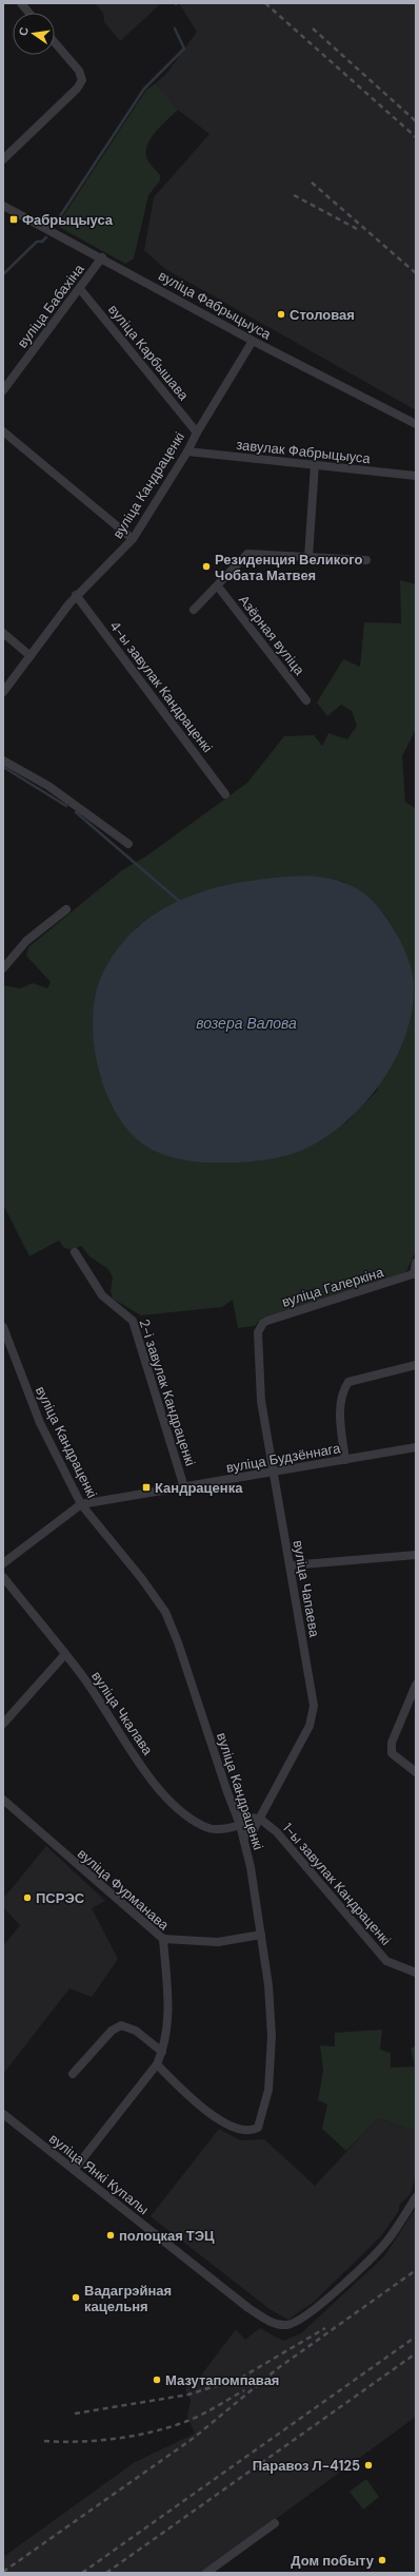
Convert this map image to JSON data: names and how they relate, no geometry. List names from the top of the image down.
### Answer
{
  "streets": {
    "street": [
      "вуліца Фабрыцыуса",
      "вуліца Бабахіна",
      "вуліца Карбышава",
      "завулак Фабрыцыуса",
      "вуліца Кандраценкі",
      "Азёрная вуліца",
      "4-ы завулак Кандраценкі",
      "вуліца Галеркіна",
      "2-і завулак Кандраценкі",
      "вуліца Будзённага",
      "вуліца Чапаева",
      "вуліца Чкалава",
      "1-ы завулак Кандраценкі",
      "вуліца Фурманава",
      "вуліца Янкі Купалы"
    ]
  },
  "crossings": [
    ["вуліца Фабрыцыуса", "вуліца Бабахіна"],
    ["вуліца Фабрыцыуса", "вуліца Кандраценкі"],
    ["вуліца Бабахіна", "вуліца Карбышава"],
    ["вуліца Карбышава", "вуліца Кандраценкі"],
    ["завулак Фабрыцыуса", "вуліца Кандраценкі"],
    ["вуліца Кандраценкі", "4-ы завулак Кандраценкі"],
    ["вуліца Кандраценкі", "вуліца Будзённага"],
    ["вуліца Кандраценкі", "вуліца Чапаева"],
    ["вуліца Кандраценкі", "вуліца Чкалава"],
    ["вуліца Кандраценкі", "вуліца Фурманава"],
    ["вуліца Галеркіна", "вуліца Чапаева"],
    ["2-і завулак Кандраценкі", "вуліца Будзённага"],
    ["вуліца Будзённага", "вуліца Чапаева"],
    ["вуліца Чапаева", "1-ы завулак Кандраценкі"]
  ],
  "water": ["возера Валова"],
  "places": {
    "transit": ["Фабрыцыуса", "Кандраценка"],
    "other": [
      "Столовая",
      "Резиденция Великого Чобата Матвея",
      "ПСРЭС",
      "полоцкая ТЭЦ",
      "Вадагрэйная кацельня",
      "Мазутапомпавая",
      "Паравоз Л-4125",
      "Дом побыту"
    ]
  },
  "north": "left"
}
